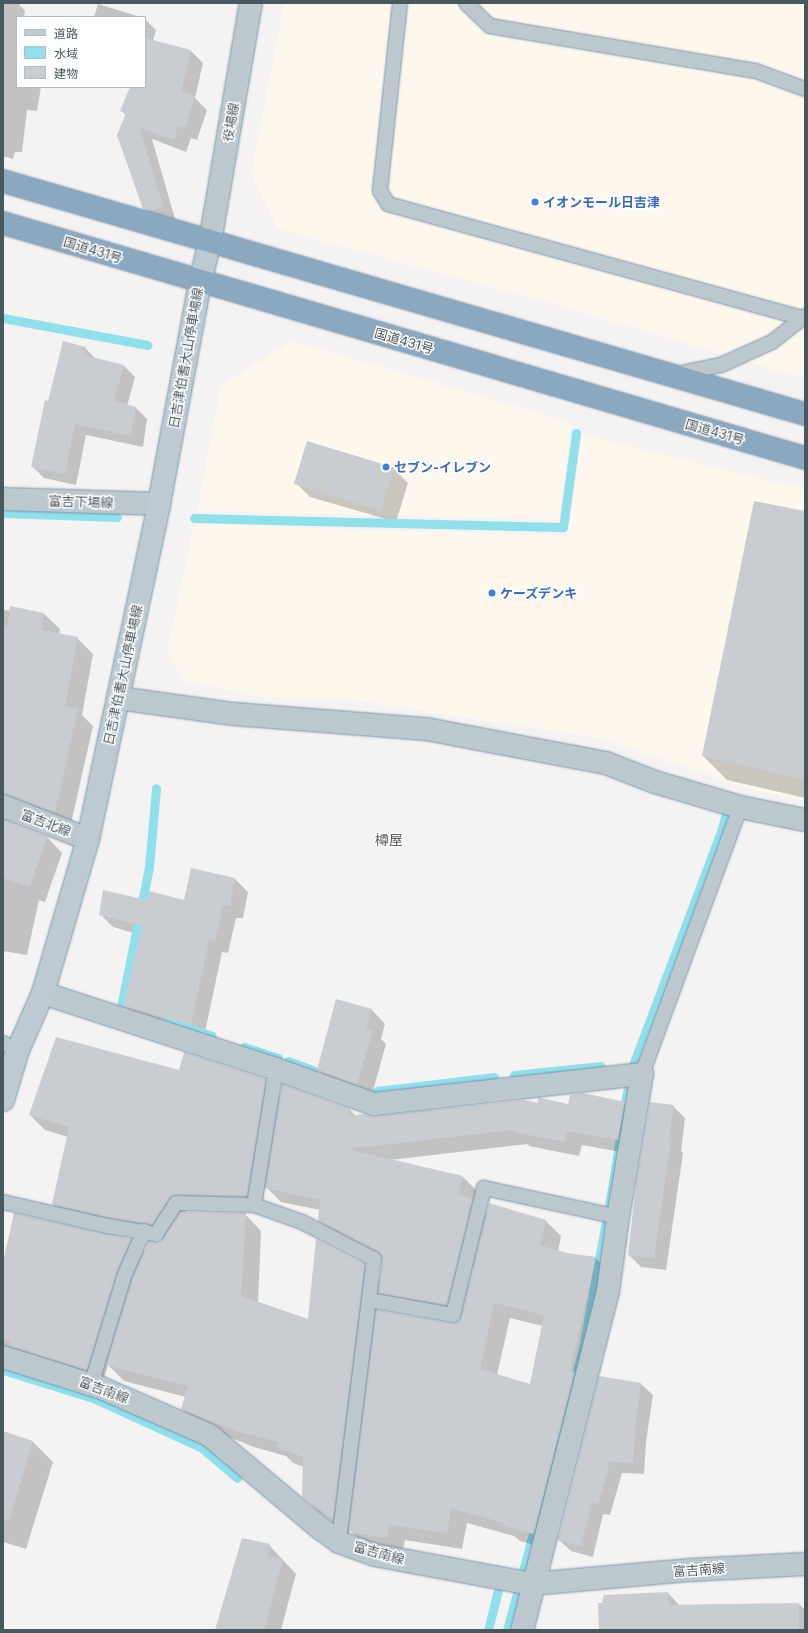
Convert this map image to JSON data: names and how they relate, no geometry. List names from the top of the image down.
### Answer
{
  "streets": {
    "highway": ["国道431号"],
    "main road": ["日吉津伯耆大山停車場線"],
    "street": [
      "役場線",
      "富吉下場線",
      "富吉北線",
      "富吉南線"
    ]
  },
  "crossings": [
    ["役場線", "日吉津伯耆大山停車場線"],
    ["国道431号", "日吉津伯耆大山停車場線"],
    ["日吉津伯耆大山停車場線", "富吉下場線"],
    ["日吉津伯耆大山停車場線", "富吉北線"]
  ],
  "districts": ["樽屋"],
  "places": ["イオンモール日吉津", "セブン-イレブン", "ケーズデンキ"],
  "legend": ["道路", "水域", "建物"]
}
